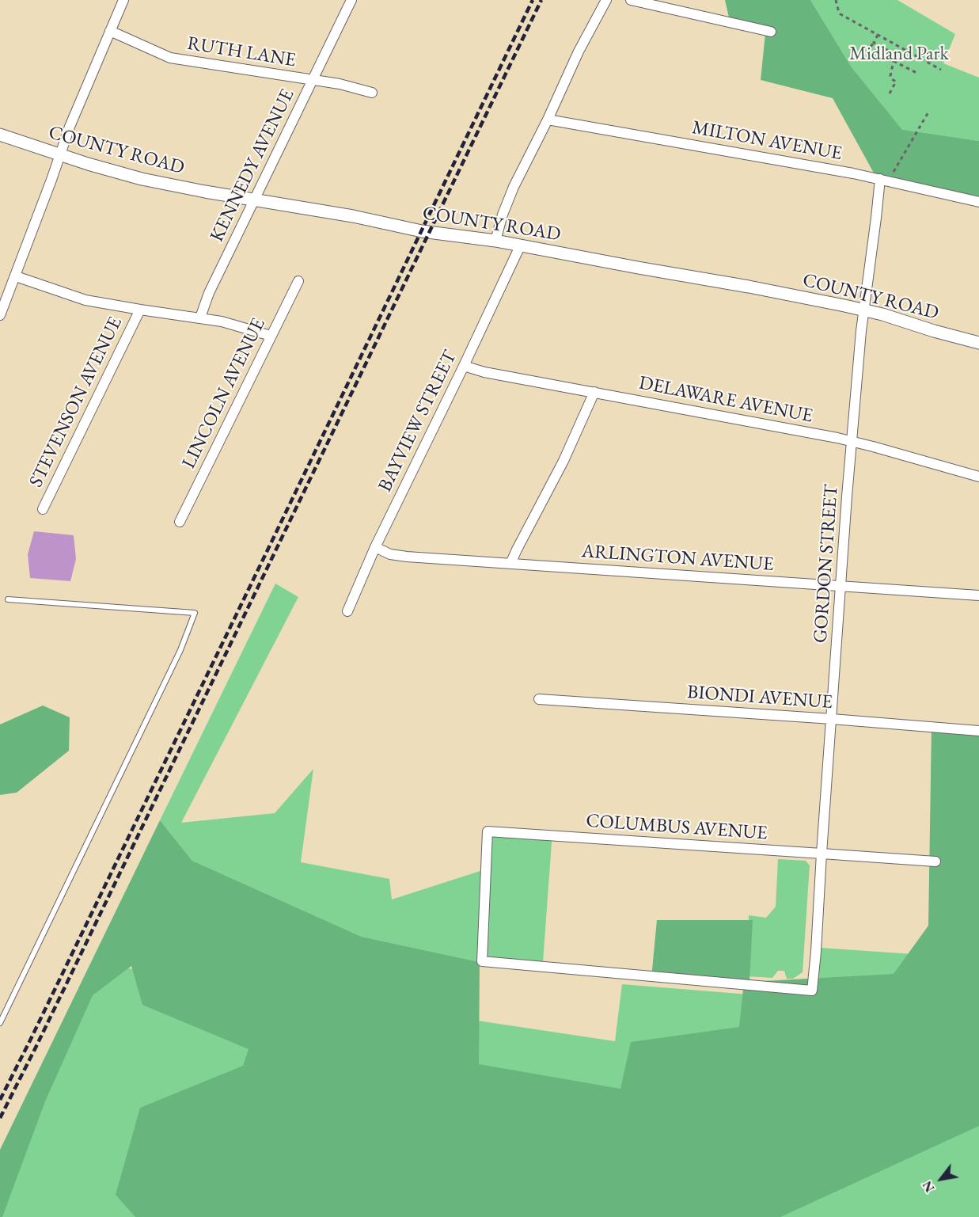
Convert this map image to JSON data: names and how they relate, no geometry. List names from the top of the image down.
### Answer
{
  "streets": {
    "street": [
      "RUTH LANE",
      "MILTON AVENUE",
      "COUNTY ROAD",
      "KENNEDY AVENUE",
      "LINCOLN AVENUE",
      "DELAWARE AVENUE",
      "STEVENSON AVENUE",
      "BAYVIEW STREET",
      "ARLINGTON AVENUE",
      "GORDON STREET",
      "BIONDI AVENUE",
      "COLUMBUS AVENUE"
    ]
  },
  "crossings": [
    ["RUTH LANE", "KENNEDY AVENUE"],
    ["MILTON AVENUE", "GORDON STREET"],
    ["COUNTY ROAD", "KENNEDY AVENUE"],
    ["COUNTY ROAD", "BAYVIEW STREET"],
    ["COUNTY ROAD", "GORDON STREET"],
    ["DELAWARE AVENUE", "BAYVIEW STREET"],
    ["DELAWARE AVENUE", "GORDON STREET"],
    ["BAYVIEW STREET", "ARLINGTON AVENUE"],
    ["ARLINGTON AVENUE", "GORDON STREET"],
    ["GORDON STREET", "BIONDI AVENUE"],
    ["GORDON STREET", "COLUMBUS AVENUE"]
  ],
  "parks": ["Midland Park"],
  "north": "bottom left"
}
